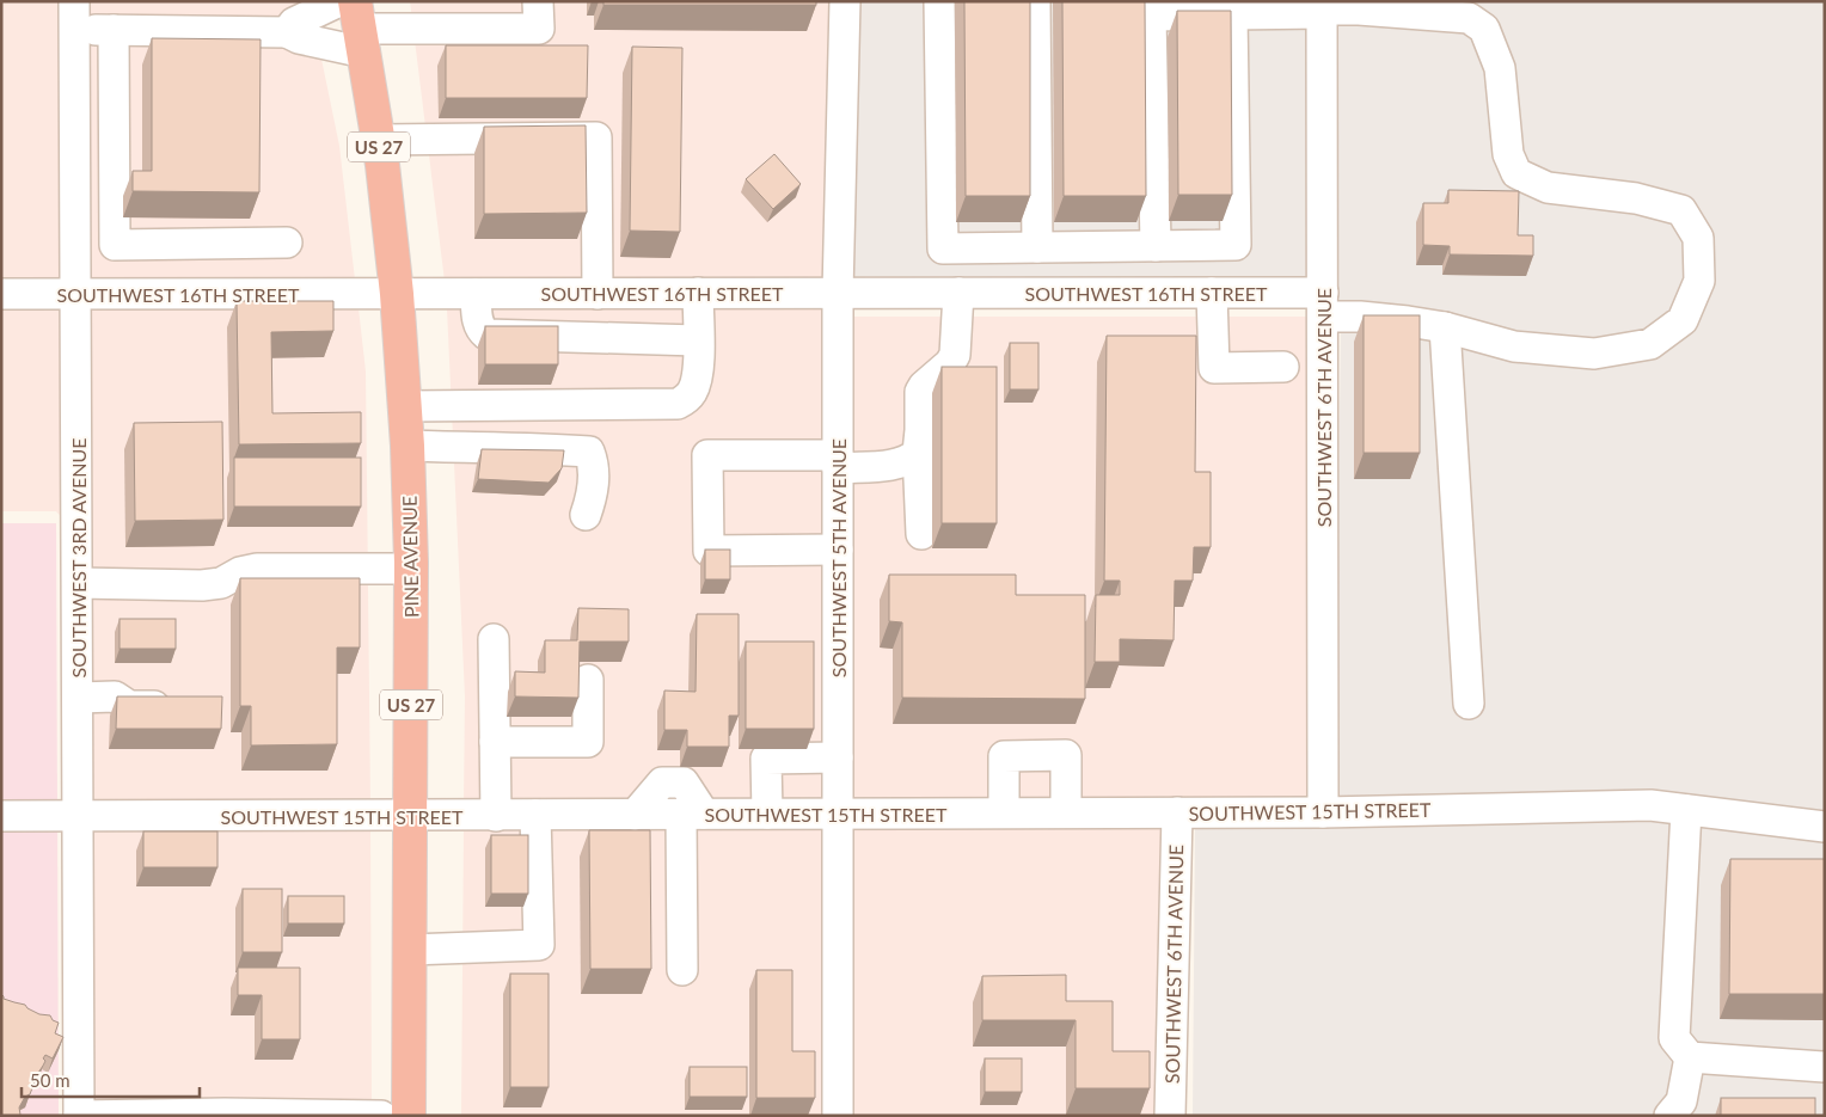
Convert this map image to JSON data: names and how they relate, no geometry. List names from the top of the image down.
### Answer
{
  "streets": {
    "highway": ["US 27", "PINE AVENUE"],
    "street": [
      "SOUTHWEST 16TH STREET",
      "SOUTHWEST 6TH AVENUE",
      "SOUTHWEST 3RD AVENUE",
      "SOUTHWEST 5TH AVENUE",
      "SOUTHWEST 15TH STREET"
    ]
  },
  "crossings": [
    ["SOUTHWEST 16TH STREET", "SOUTHWEST 6TH AVENUE"],
    ["SOUTHWEST 16TH STREET", "PINE AVENUE"],
    ["SOUTHWEST 16TH STREET", "SOUTHWEST 3RD AVENUE"],
    ["SOUTHWEST 16TH STREET", "SOUTHWEST 5TH AVENUE"],
    ["SOUTHWEST 6TH AVENUE", "SOUTHWEST 15TH STREET"],
    ["PINE AVENUE", "SOUTHWEST 15TH STREET"],
    ["SOUTHWEST 3RD AVENUE", "SOUTHWEST 15TH STREET"],
    ["SOUTHWEST 5TH AVENUE", "SOUTHWEST 15TH STREET"]
  ],
  "scale_bar": "50 m"
}
